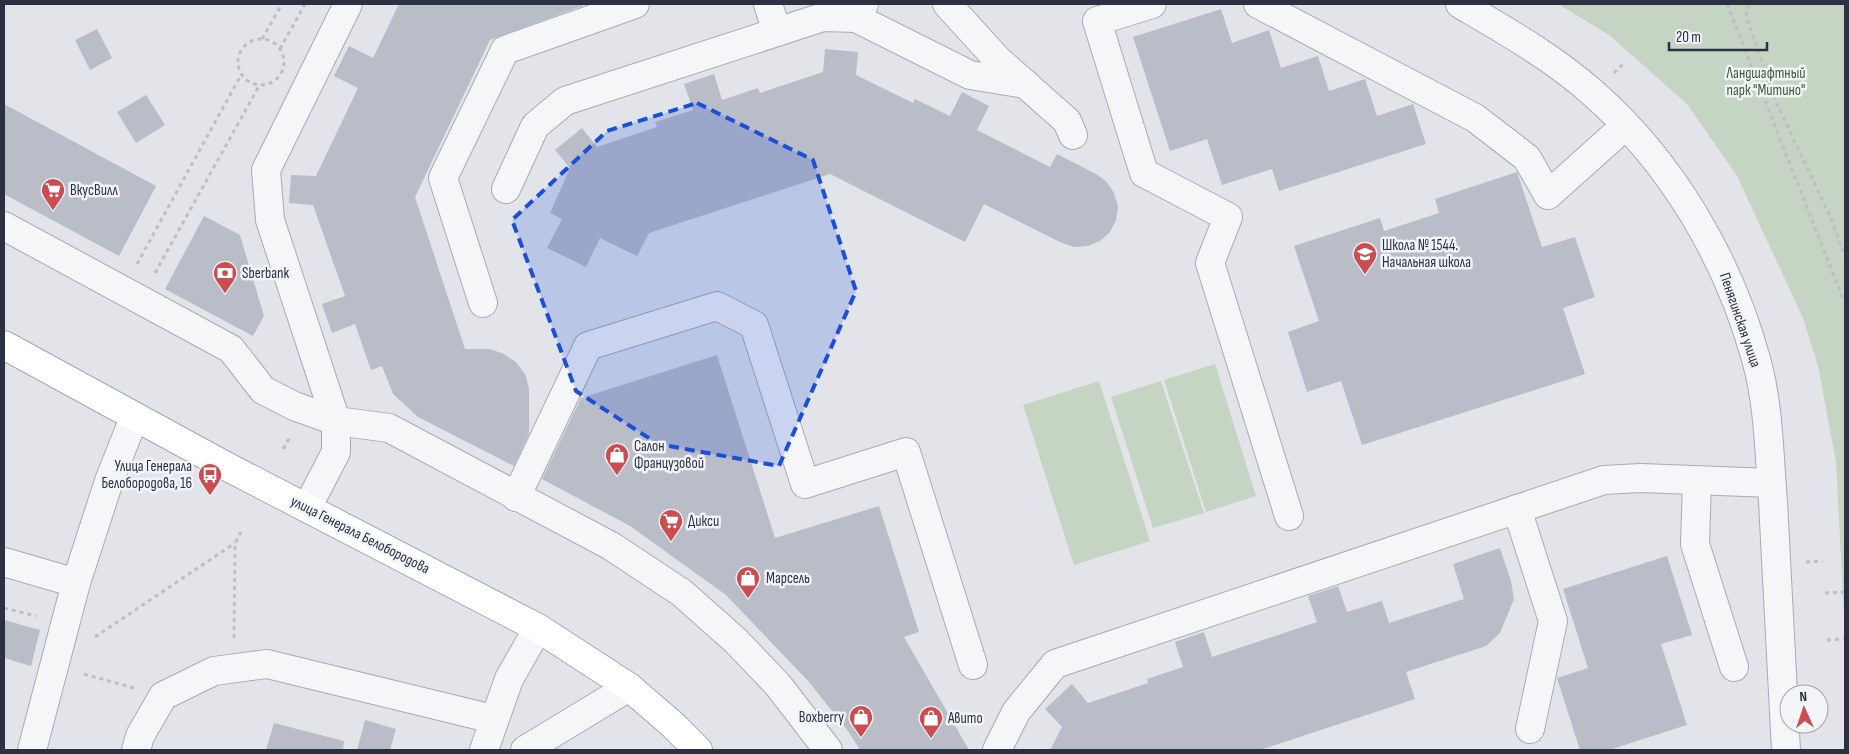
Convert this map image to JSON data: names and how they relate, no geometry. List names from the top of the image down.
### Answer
{
  "streets": {
    "main road": ["улица Генерала Белобородова"],
    "street": ["Пенягинская улица"]
  },
  "parks": ["Ландшафтный парк \"Митино\""],
  "places": {
    "supermarket": ["ВкусВилл", "Дикси"],
    "school or university": ["Школа № 1544. Начальная школа"],
    "bank": ["Sberbank"],
    "shop": [
      "Салон Французовой",
      "Марсель",
      "Boxberry",
      "Авито"
    ],
    "bus stop": ["Улица Генерала Белобородова, 16"]
  },
  "scale_bar": "20 m",
  "north": "top"
}
